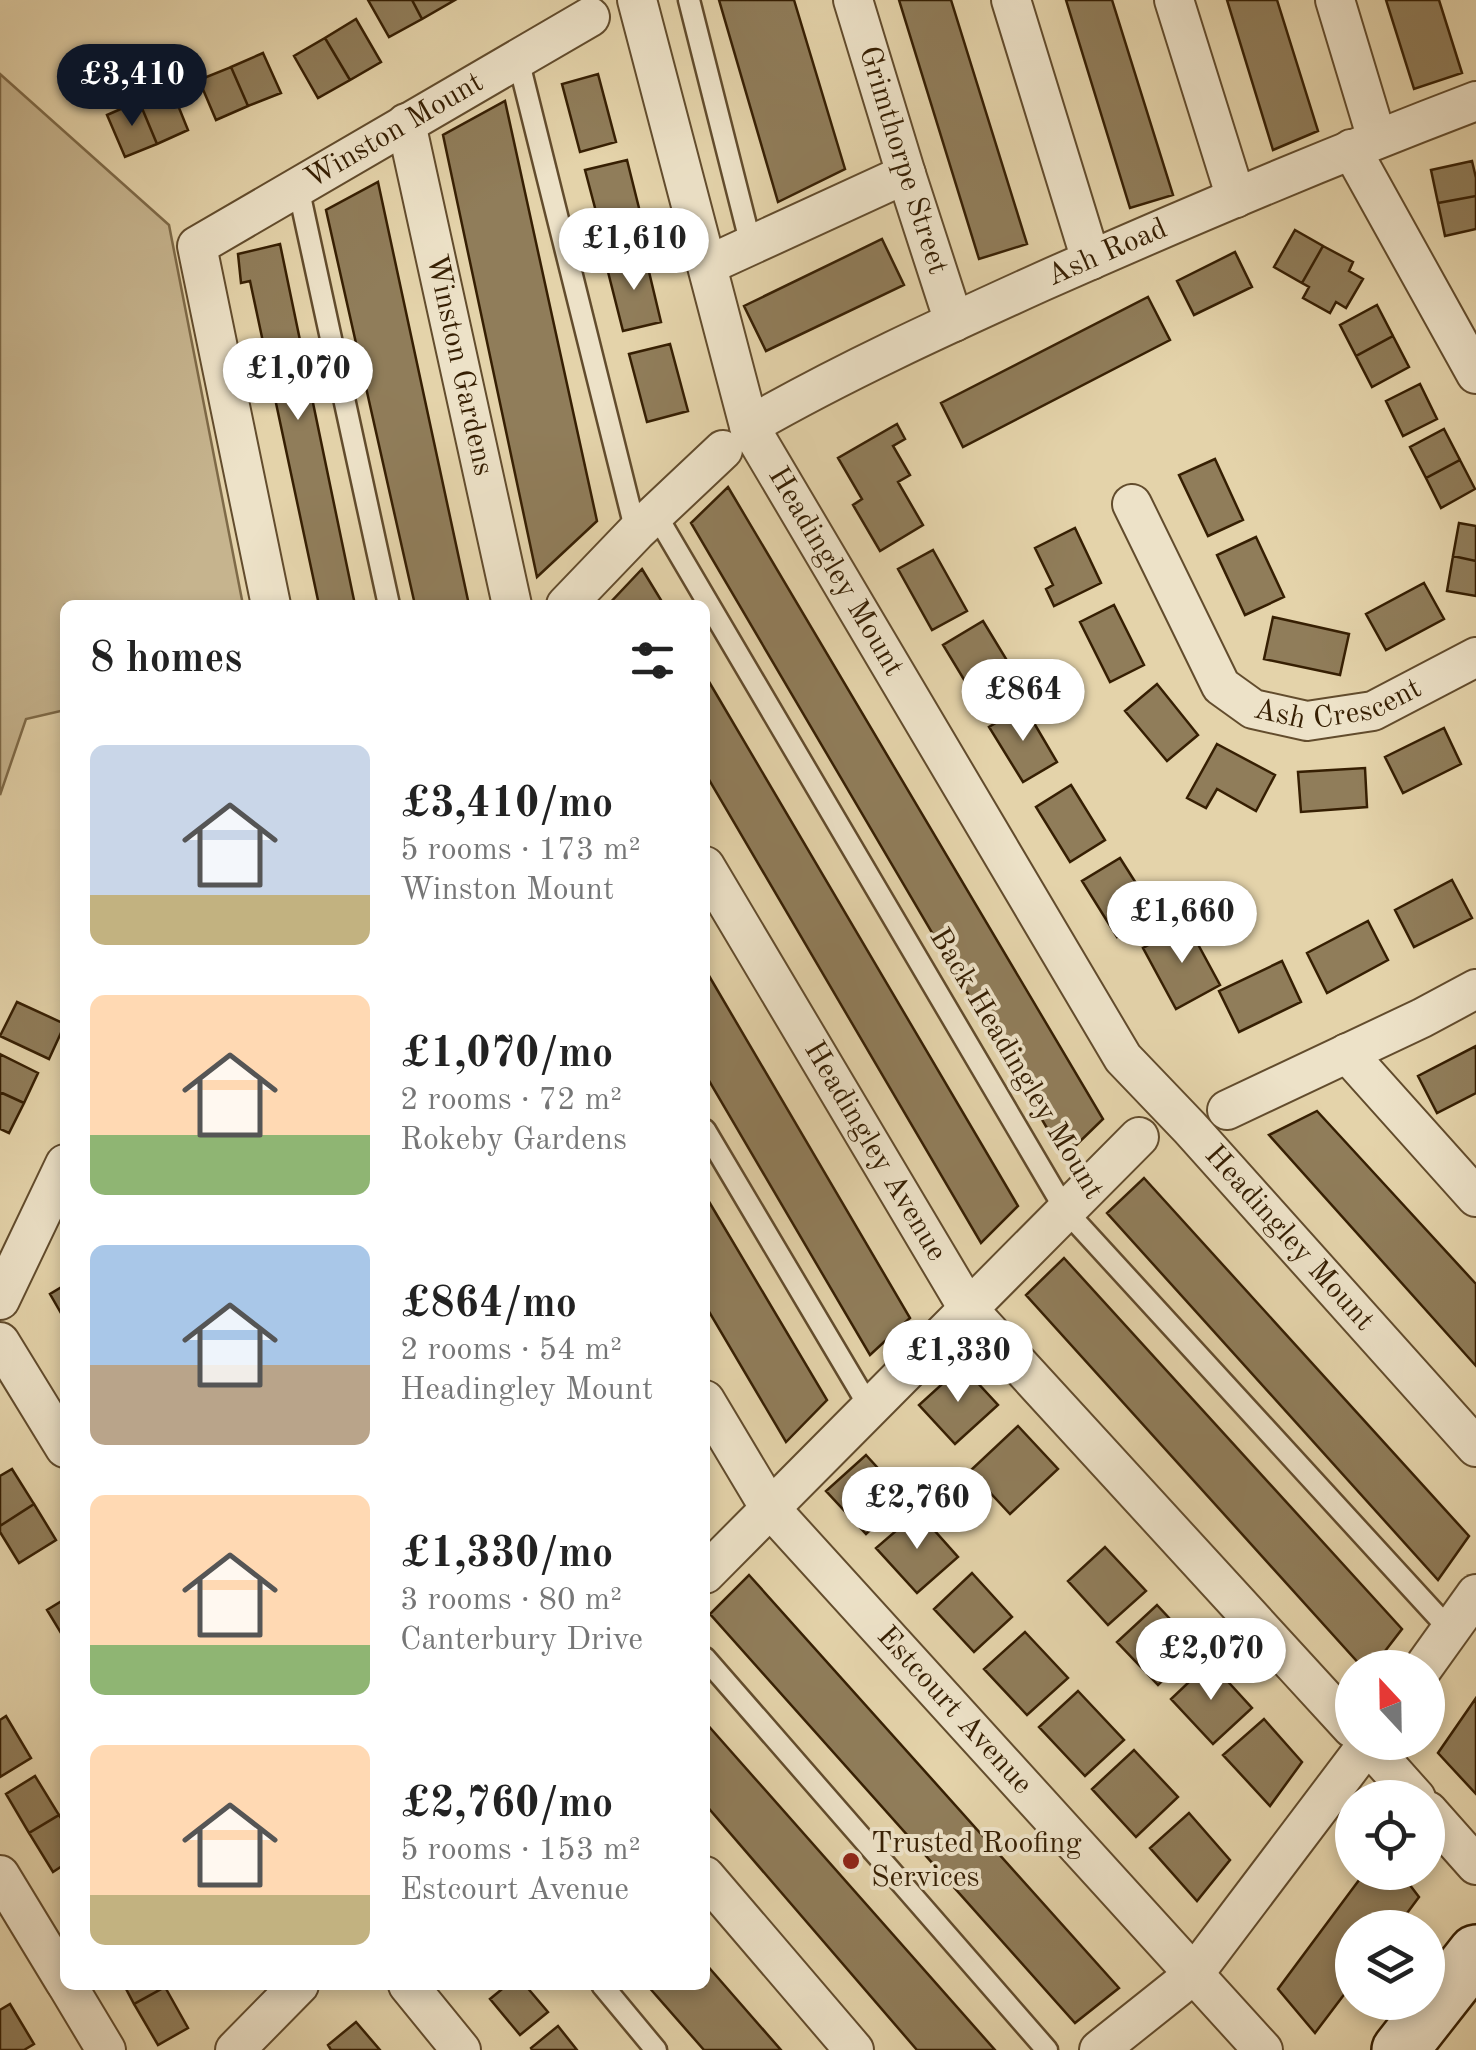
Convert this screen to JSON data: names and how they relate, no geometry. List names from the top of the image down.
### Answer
{
  "streets": {
    "street": [
      "Winston Mount",
      "Grimthorpe Street",
      "Ash Road",
      "Winston Gardens",
      "Headingley Mount",
      "Ash Crescent",
      "Headingley Avenue",
      "Estcourt Avenue"
    ],
    "lane": ["Back Headingley Mount"]
  },
  "crossings": [
    ["Winston Mount", "Winston Gardens"],
    ["Winston Mount", "Back Headingley Mount"],
    ["Grimthorpe Street", "Ash Road"],
    ["Ash Road", "Headingley Mount"],
    ["Ash Road", "Back Headingley Mount"]
  ],
  "places": ["Trusted Roofing Services"],
  "north": "top",
  "page": {
    "price": [
      "£3,410",
      "£1,610",
      "£1,070",
      "£864",
      "£1,660",
      "£1,330",
      "£2,760",
      "£2,070"
    ],
    "heading": "8 homes",
    "list": [
      {
        "name": "£3,410/mo",
        "note": "5 rooms · 173 m² · Winston Mount"
      },
      {
        "name": "£1,070/mo",
        "note": "2 rooms · 72 m² · Rokeby Gardens"
      },
      {
        "name": "£864/mo",
        "note": "2 rooms · 54 m² · Headingley Mount"
      },
      {
        "name": "£1,330/mo",
        "note": "3 rooms · 80 m² · Canterbury Drive"
      },
      {
        "name": "£2,760/mo",
        "note": "5 rooms · 153 m² · Estcourt Avenue"
      }
    ]
  }
}
